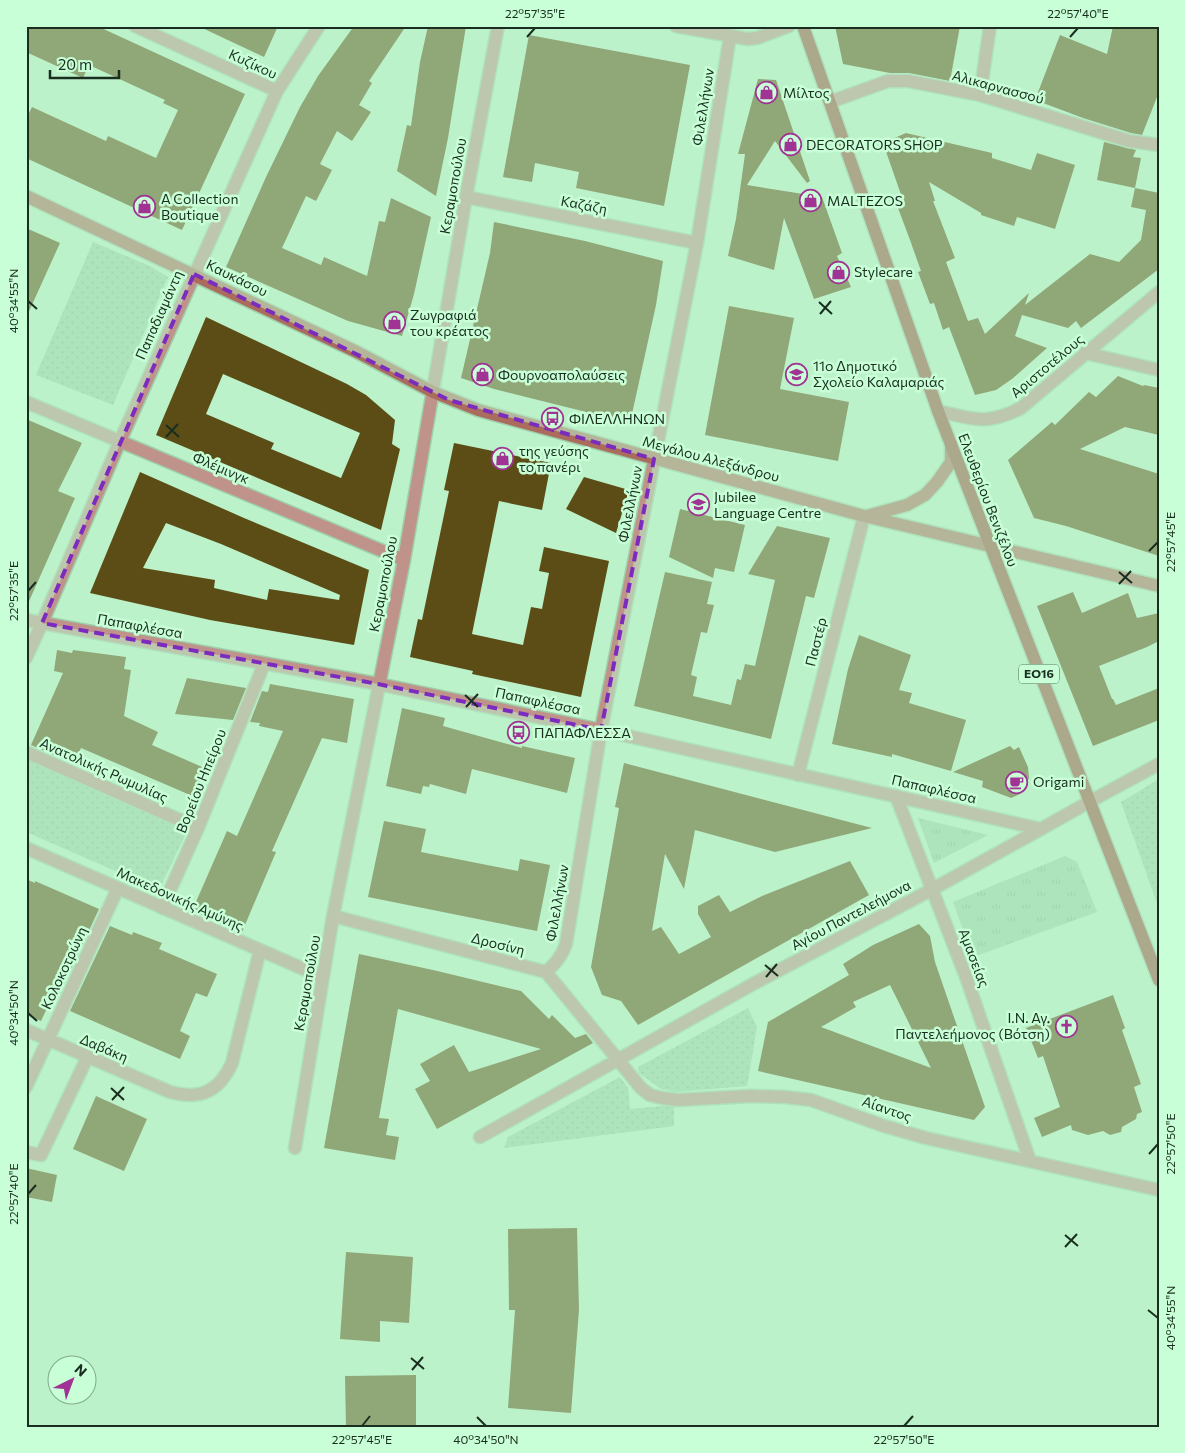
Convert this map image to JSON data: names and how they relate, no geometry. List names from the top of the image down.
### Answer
{
  "streets": {
    "main road": [
      "Καυκάσου",
      "Μεγάλου Αλεξάνδρου",
      "Ελευθερίου Βενιζέλου",
      "ΕΟ16"
    ],
    "street": [
      "Κυζίκου",
      "Αλικαρνασσού",
      "Φιλελλήνων",
      "Κεραμοπούλου",
      "Καζάζη",
      "Παπαδιαμάντη",
      "Αριστοτέλους",
      "Φλέμινγκ",
      "Παπαφλέσσα",
      "Παστέρ",
      "Ανατολικής Ρωμυλίας",
      "Βορείου Ηπείρου",
      "Μακεδονικής Αμύνης",
      "Αγίου Παντελεήμονα",
      "Δροσίνη",
      "Αμασείας",
      "Κολοκοτρώνη",
      "Δαβάκη",
      "Αίαντος"
    ]
  },
  "crossings": [
    ["Κυζίκου", "Παπαδιαμάντη"],
    ["Αλικαρνασσού", "Ελευθερίου Βενιζέλου"],
    ["Φιλελλήνων", "Καζάζη"],
    ["Φιλελλήνων", "Μεγάλου Αλεξάνδρου"],
    ["Φιλελλήνων", "Παπαφλέσσα"],
    ["Φιλελλήνων", "Δροσίνη"],
    ["Κεραμοπούλου", "Καζάζη"],
    ["Κεραμοπούλου", "Καυκάσου"],
    ["Κεραμοπούλου", "Μεγάλου Αλεξάνδρου"],
    ["Κεραμοπούλου", "Φλέμινγκ"],
    ["Κεραμοπούλου", "Παπαφλέσσα"],
    ["Κεραμοπούλου", "Μακεδονικής Αμύνης"],
    ["Κεραμοπούλου", "Δροσίνη"],
    ["Καυκάσου", "Παπαδιαμάντη"],
    ["Καυκάσου", "Μεγάλου Αλεξάνδρου"],
    ["Παπαδιαμάντη", "Φλέμινγκ"],
    ["Παπαδιαμάντη", "Παπαφλέσσα"],
    ["Αριστοτέλους", "Ελευθερίου Βενιζέλου"],
    ["Μεγάλου Αλεξάνδρου", "Ελευθερίου Βενιζέλου"],
    ["Μεγάλου Αλεξάνδρου", "Παστέρ"],
    ["Ελευθερίου Βενιζέλου", "Αγίου Παντελεήμονα"],
    ["Παπαφλέσσα", "Παστέρ"],
    ["Παπαφλέσσα", "Βορείου Ηπείρου"],
    ["Παπαφλέσσα", "Αγίου Παντελεήμονα"],
    ["Παπαφλέσσα", "Αμασείας"],
    ["Ανατολικής Ρωμυλίας", "Βορείου Ηπείρου"],
    ["Βορείου Ηπείρου", "Μακεδονικής Αμύνης"],
    ["Μακεδονικής Αμύνης", "Κολοκοτρώνη"],
    ["Μακεδονικής Αμύνης", "Δαβάκη"],
    ["Αγίου Παντελεήμονα", "Αμασείας"],
    ["Αγίου Παντελεήμονα", "Αίαντος"],
    ["Αμασείας", "Αίαντος"],
    ["Κολοκοτρώνη", "Δαβάκη"]
  ],
  "places": {
    "shop": [
      "Μίλτος",
      "DECORATORS SHOP",
      "MALTEZOS",
      "A Collection Boutique",
      "Stylecare",
      "Ζωγραφιά του κρέατος",
      "Φουρνοαπολαύσεις",
      "της γεύσης το πανέρι"
    ],
    "school or university": ["11ο Δημοτικό Σχολείο Καλαμαριάς", "Jubilee Language Centre"],
    "bus stop": ["ΦΙΛΕΛΛΗΝΩΝ", "ΠΑΠΑΦΛΕΣΣΑ"],
    "cafe": ["Origami"],
    "church": ["Ι.Ν. Αγ. Παντελεήμονος (Βότση)"]
  },
  "scale_bar": "20 m",
  "north": "top right",
  "coordinates": [
    "22°57'35\"E",
    "22°57'40\"E",
    "40°34'55\"N",
    "22°57'45\"E",
    "40°34'50\"N",
    "22°57'50\"E"
  ]
}
